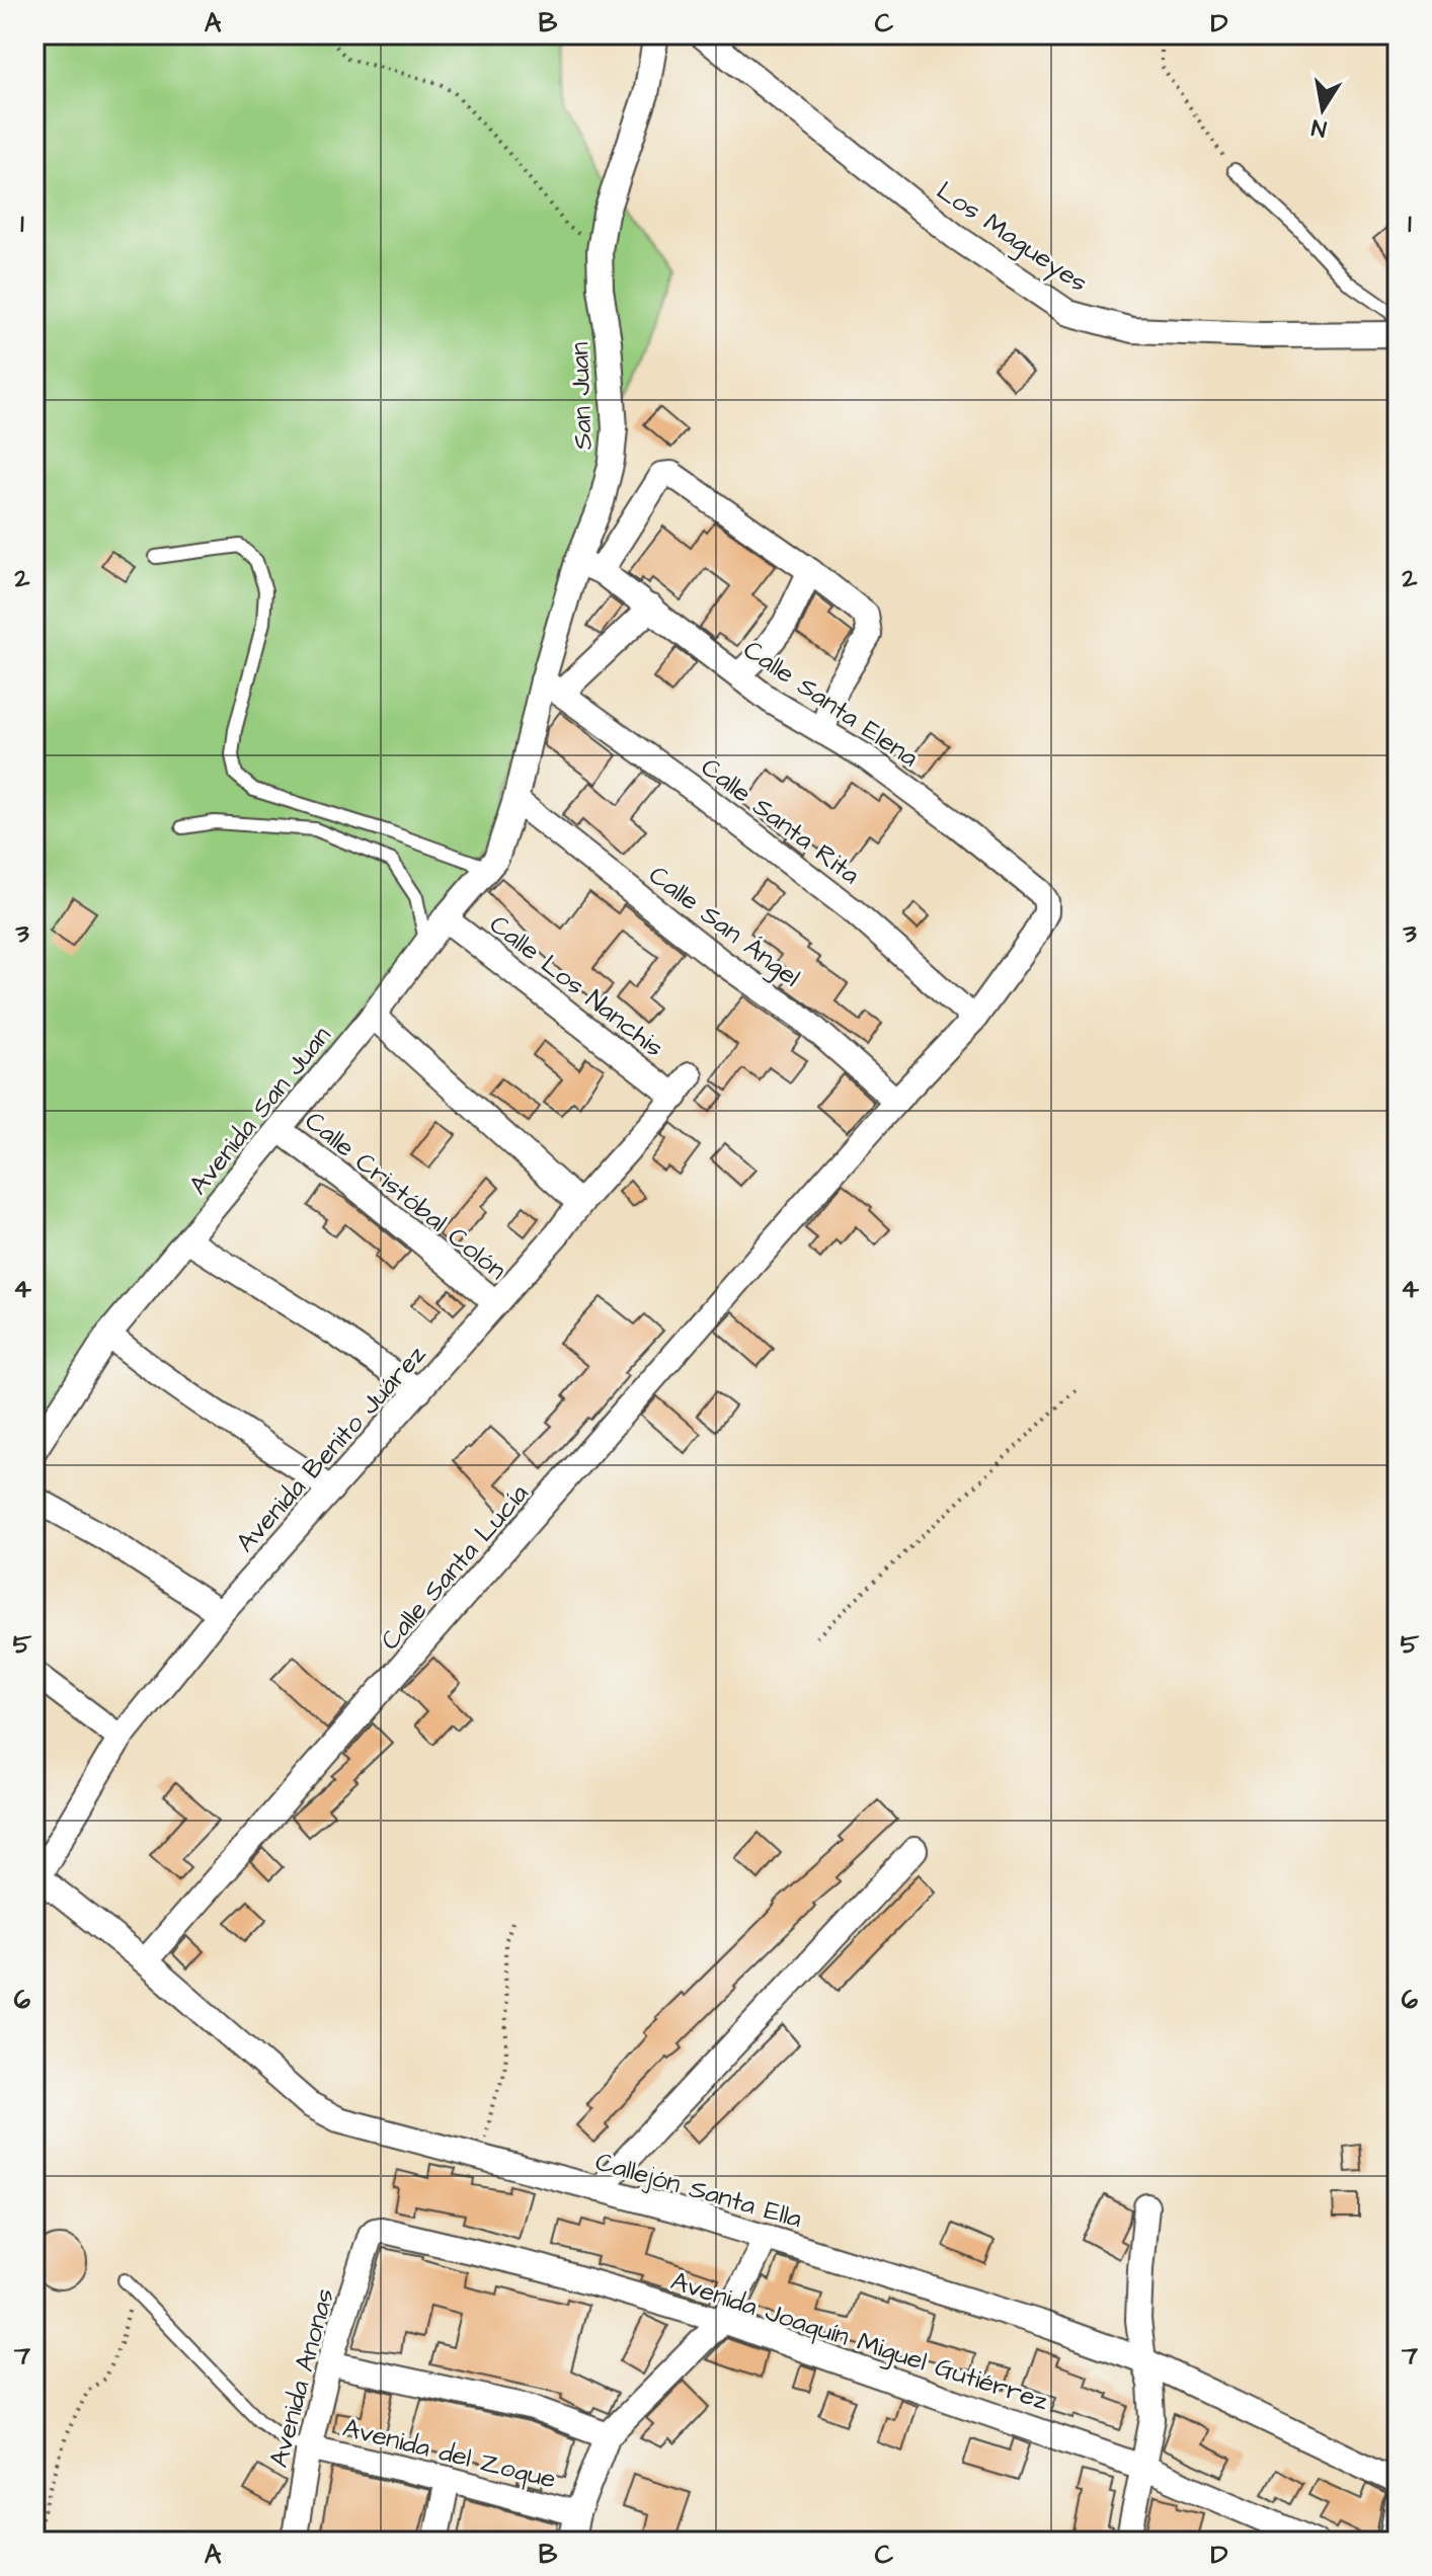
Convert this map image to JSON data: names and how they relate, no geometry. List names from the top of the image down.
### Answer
{
  "streets": {
    "street": [
      "Los Magueyes",
      "San Juan",
      "Calle Santa Elena",
      "Calle Santa Rita",
      "Calle San Ángel",
      "Calle Los Nanchis",
      "Avenida San Juan",
      "Calle Cristóbal Colón",
      "Avenida Benito Juárez",
      "Calle Santa Lucía",
      "Callejón Santa Ella",
      "Avenida Joaquín Miguel Gutiérrez",
      "Avenida Anonas",
      "Avenida del Zoque"
    ]
  },
  "crossings": [
    ["San Juan", "Calle Santa Elena"],
    ["San Juan", "Calle Santa Rita"],
    ["San Juan", "Calle San Ángel"],
    ["San Juan", "Avenida San Juan"],
    ["Calle Santa Elena", "Calle Santa Lucía"],
    ["Calle Santa Rita", "Calle Santa Lucía"],
    ["Calle San Ángel", "Avenida San Juan"],
    ["Calle San Ángel", "Calle Santa Lucía"],
    ["Calle Los Nanchis", "Avenida San Juan"],
    ["Calle Los Nanchis", "Avenida Benito Juárez"],
    ["Avenida San Juan", "Calle Cristóbal Colón"],
    ["Calle Cristóbal Colón", "Avenida Benito Juárez"],
    ["Avenida Benito Juárez", "Callejón Santa Ella"],
    ["Calle Santa Lucía", "Callejón Santa Ella"],
    ["Avenida Joaquín Miguel Gutiérrez", "Avenida Anonas"],
    ["Avenida Anonas", "Avenida del Zoque"]
  ],
  "north": "bottom",
  "grid": {
    "columns": [
      "A",
      "B",
      "C",
      "D"
    ],
    "rows": [
      "1",
      "2",
      "3",
      "4",
      "5",
      "6",
      "7"
    ]
  }
}
